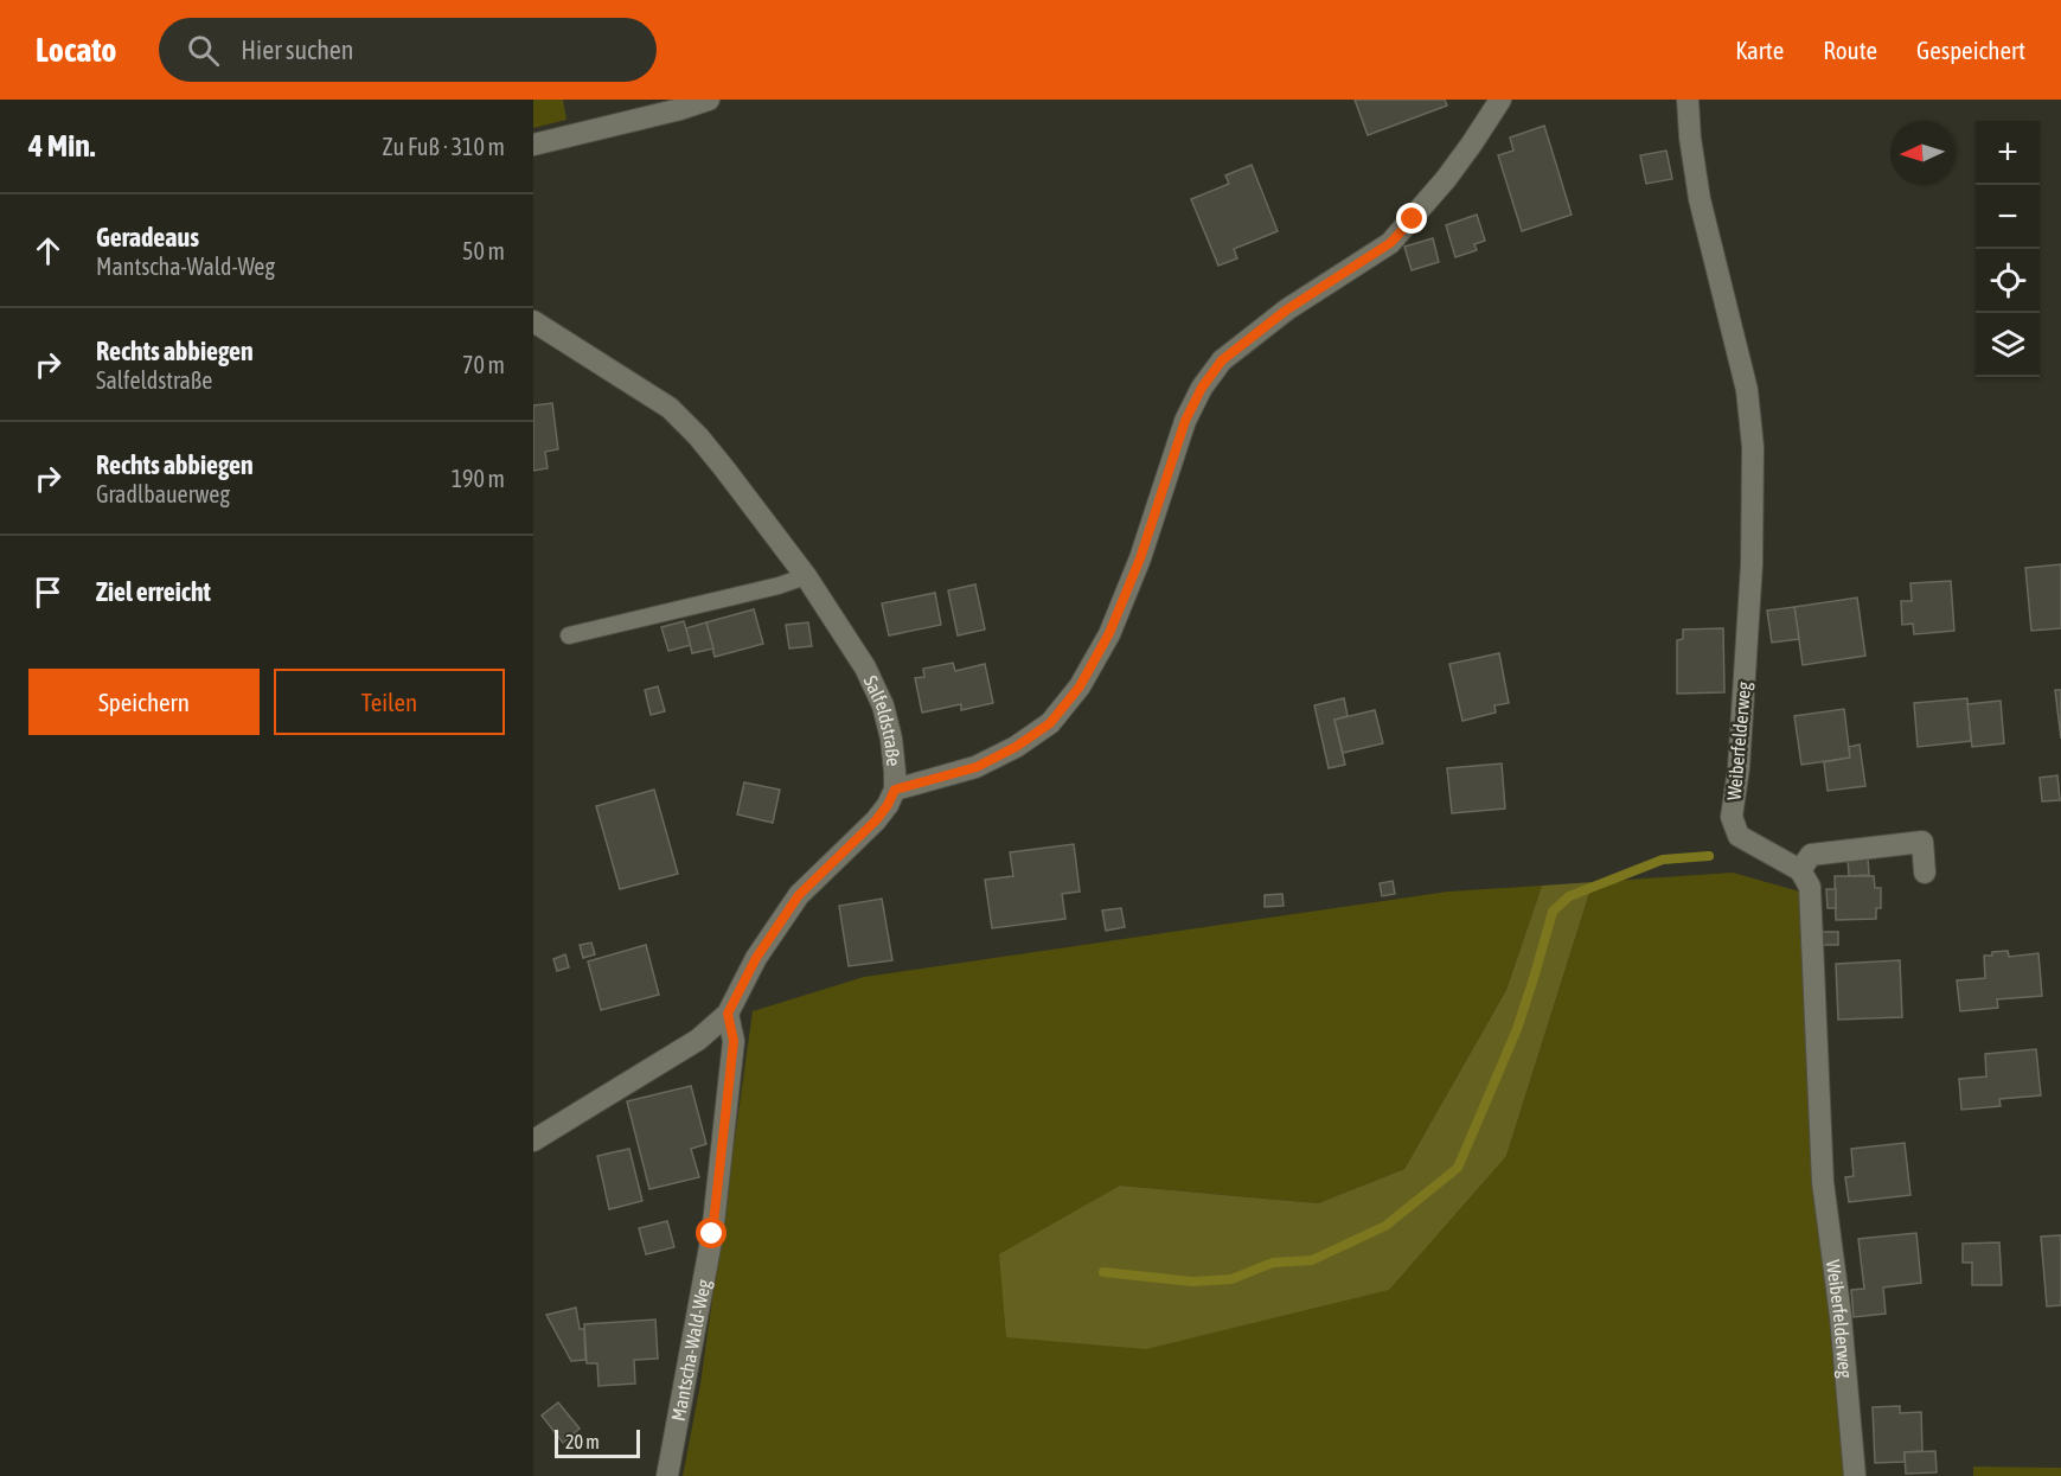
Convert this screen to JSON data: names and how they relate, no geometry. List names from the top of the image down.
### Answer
{
  "streets": {
    "street": ["Salfeldstraße", "Weiberfelderweg", "Mantscha-Wald-Weg"]
  },
  "crossings": [
    ["Salfeldstraße", "Mantscha-Wald-Weg"]
  ],
  "scale_bar": "20 m",
  "north": "left",
  "page": {
    "header": "Locato",
    "search": "Hier suchen",
    "nav": ["Karte", "Route", "Gespeichert"],
    "heading": ["4 Min.", "Zu Fuß · 310 m"],
    "map_buttons": ["+", "−"],
    "list": [
      ["Geradeaus", "Mantscha-Wald-Weg", "50 m"],
      ["Rechts abbiegen", "Salfeldstraße", "70 m"],
      ["Rechts abbiegen", "Gradlbauerweg", "190 m"],
      "Ziel erreicht"
    ],
    "buttons": ["Speichern", "Teilen"],
    "scale": "20 m"
  }
}
